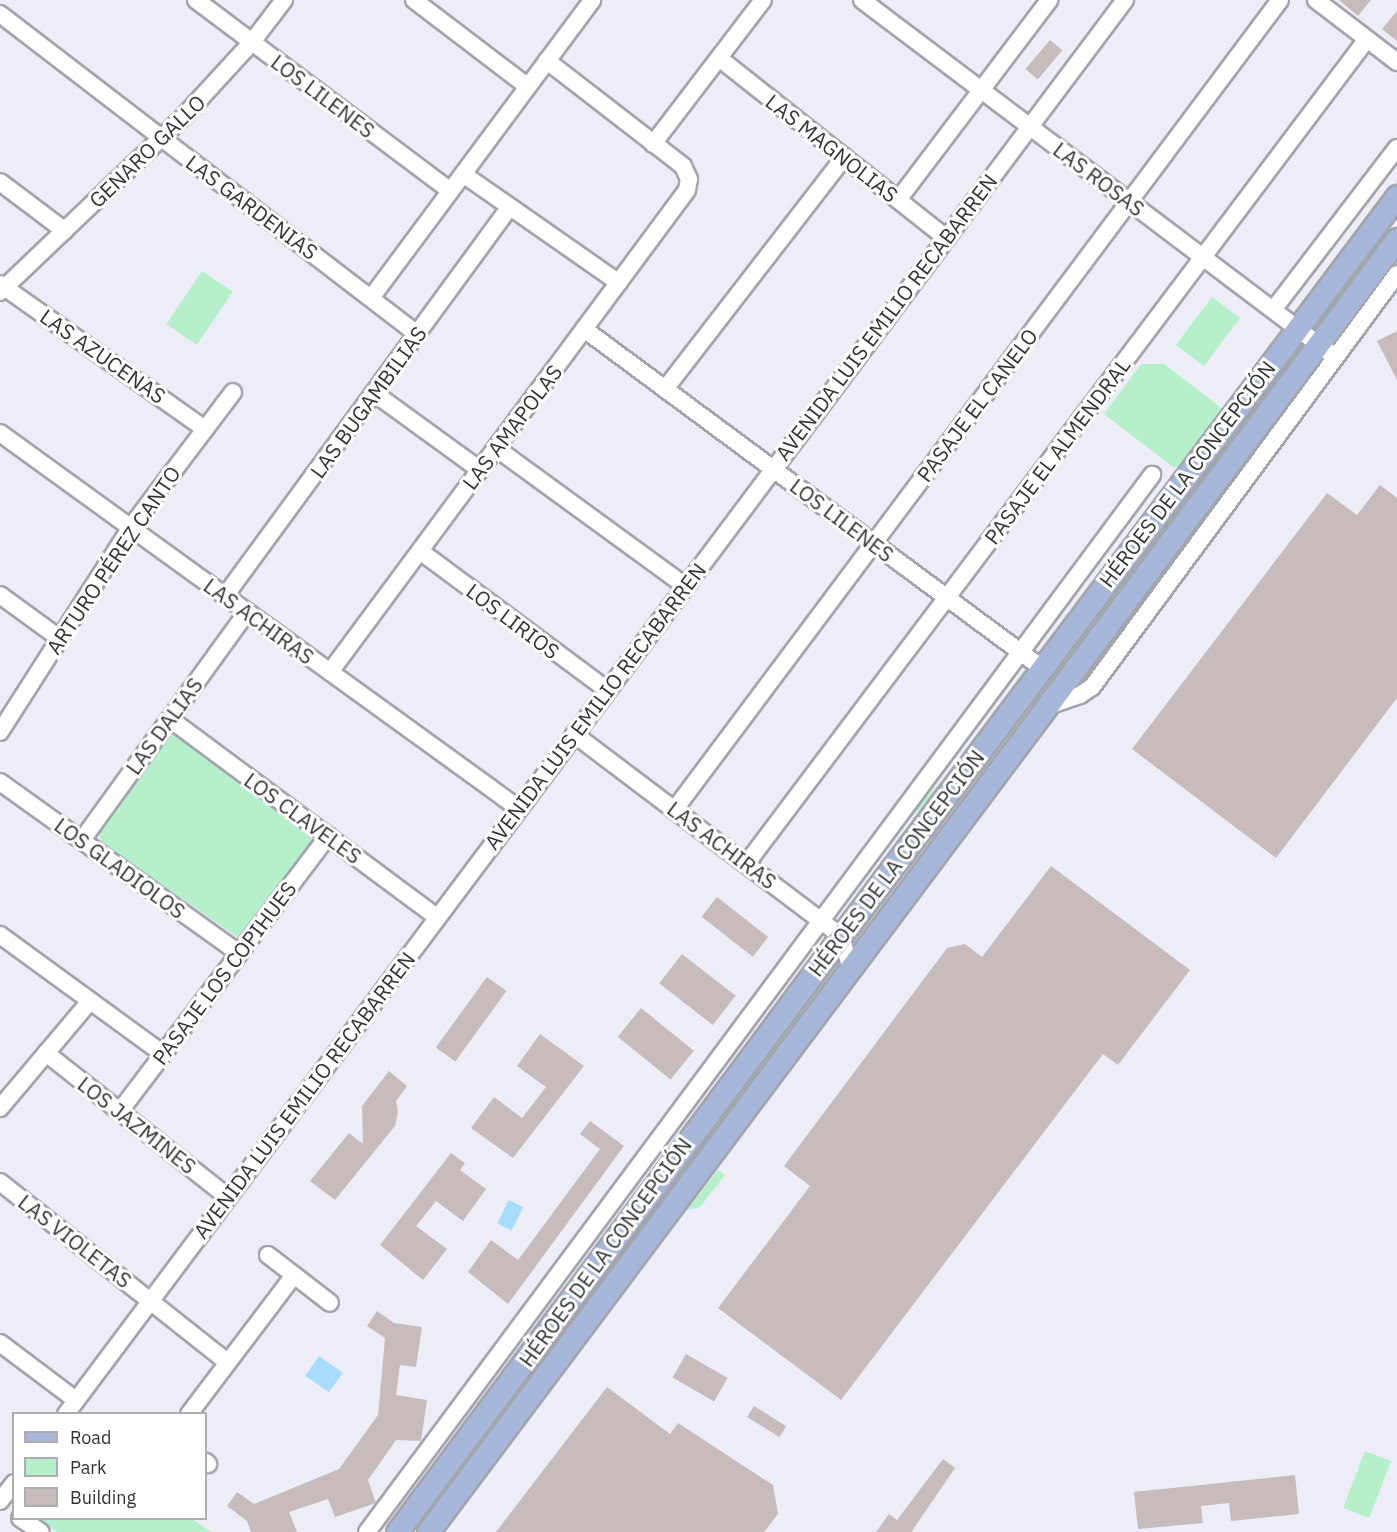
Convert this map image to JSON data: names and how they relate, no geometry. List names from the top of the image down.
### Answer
{
  "streets": {
    "main road": ["HÉROES DE LA CONCEPCIÓN"],
    "street": [
      "LOS LILENES",
      "LAS MAGNOLIAS",
      "GENARO GALLO",
      "LAS ROSAS",
      "LAS GARDENIAS",
      "AVENIDA LUIS EMILIO RECABARREN",
      "LAS AZUCENAS",
      "LAS BUGAMBILIAS",
      "PASAJE EL CANELO",
      "LAS AMAPOLAS",
      "PASAJE EL ALMENDRAL",
      "ARTURO PÉREZ CANTO",
      "LAS ACHIRAS",
      "LOS LIRIOS",
      "LAS DALIAS",
      "LOS CLAVELES",
      "LOS GLADIOLOS",
      "PASAJE LOS COPIHUES",
      "LOS JAZMINES",
      "LAS VIOLETAS"
    ]
  },
  "crossings": [
    ["LOS LILENES", "GENARO GALLO"],
    ["LOS LILENES", "AVENIDA LUIS EMILIO RECABARREN"],
    ["LOS LILENES", "PASAJE EL CANELO"],
    ["LOS LILENES", "LAS AMAPOLAS"],
    ["LOS LILENES", "PASAJE EL ALMENDRAL"],
    ["LOS LILENES", "HÉROES DE LA CONCEPCIÓN"],
    ["LAS MAGNOLIAS", "AVENIDA LUIS EMILIO RECABARREN"],
    ["GENARO GALLO", "LAS GARDENIAS"],
    ["GENARO GALLO", "LAS AZUCENAS"],
    ["LAS ROSAS", "AVENIDA LUIS EMILIO RECABARREN"],
    ["LAS ROSAS", "PASAJE EL CANELO"],
    ["LAS ROSAS", "PASAJE EL ALMENDRAL"],
    ["LAS ROSAS", "HÉROES DE LA CONCEPCIÓN"],
    ["LAS GARDENIAS", "LAS BUGAMBILIAS"],
    ["AVENIDA LUIS EMILIO RECABARREN", "LAS ACHIRAS"],
    ["AVENIDA LUIS EMILIO RECABARREN", "LOS LIRIOS"],
    ["AVENIDA LUIS EMILIO RECABARREN", "LOS CLAVELES"],
    ["AVENIDA LUIS EMILIO RECABARREN", "LOS JAZMINES"],
    ["AVENIDA LUIS EMILIO RECABARREN", "LAS VIOLETAS"],
    ["LAS AZUCENAS", "ARTURO PÉREZ CANTO"],
    ["LAS BUGAMBILIAS", "LAS ACHIRAS"],
    ["PASAJE EL CANELO", "LAS ACHIRAS"],
    ["LAS AMAPOLAS", "LAS ACHIRAS"],
    ["LAS AMAPOLAS", "LOS LIRIOS"],
    ["PASAJE EL ALMENDRAL", "LAS ACHIRAS"],
    ["HÉROES DE LA CONCEPCIÓN", "LAS ACHIRAS"],
    ["ARTURO PÉREZ CANTO", "LAS ACHIRAS"],
    ["LAS ACHIRAS", "LAS DALIAS"],
    ["LAS DALIAS", "LOS CLAVELES"],
    ["LAS DALIAS", "LOS GLADIOLOS"],
    ["LOS CLAVELES", "PASAJE LOS COPIHUES"],
    ["LOS GLADIOLOS", "PASAJE LOS COPIHUES"],
    ["PASAJE LOS COPIHUES", "LOS JAZMINES"]
  ],
  "legend": ["Road", "Park", "Building"]
}
